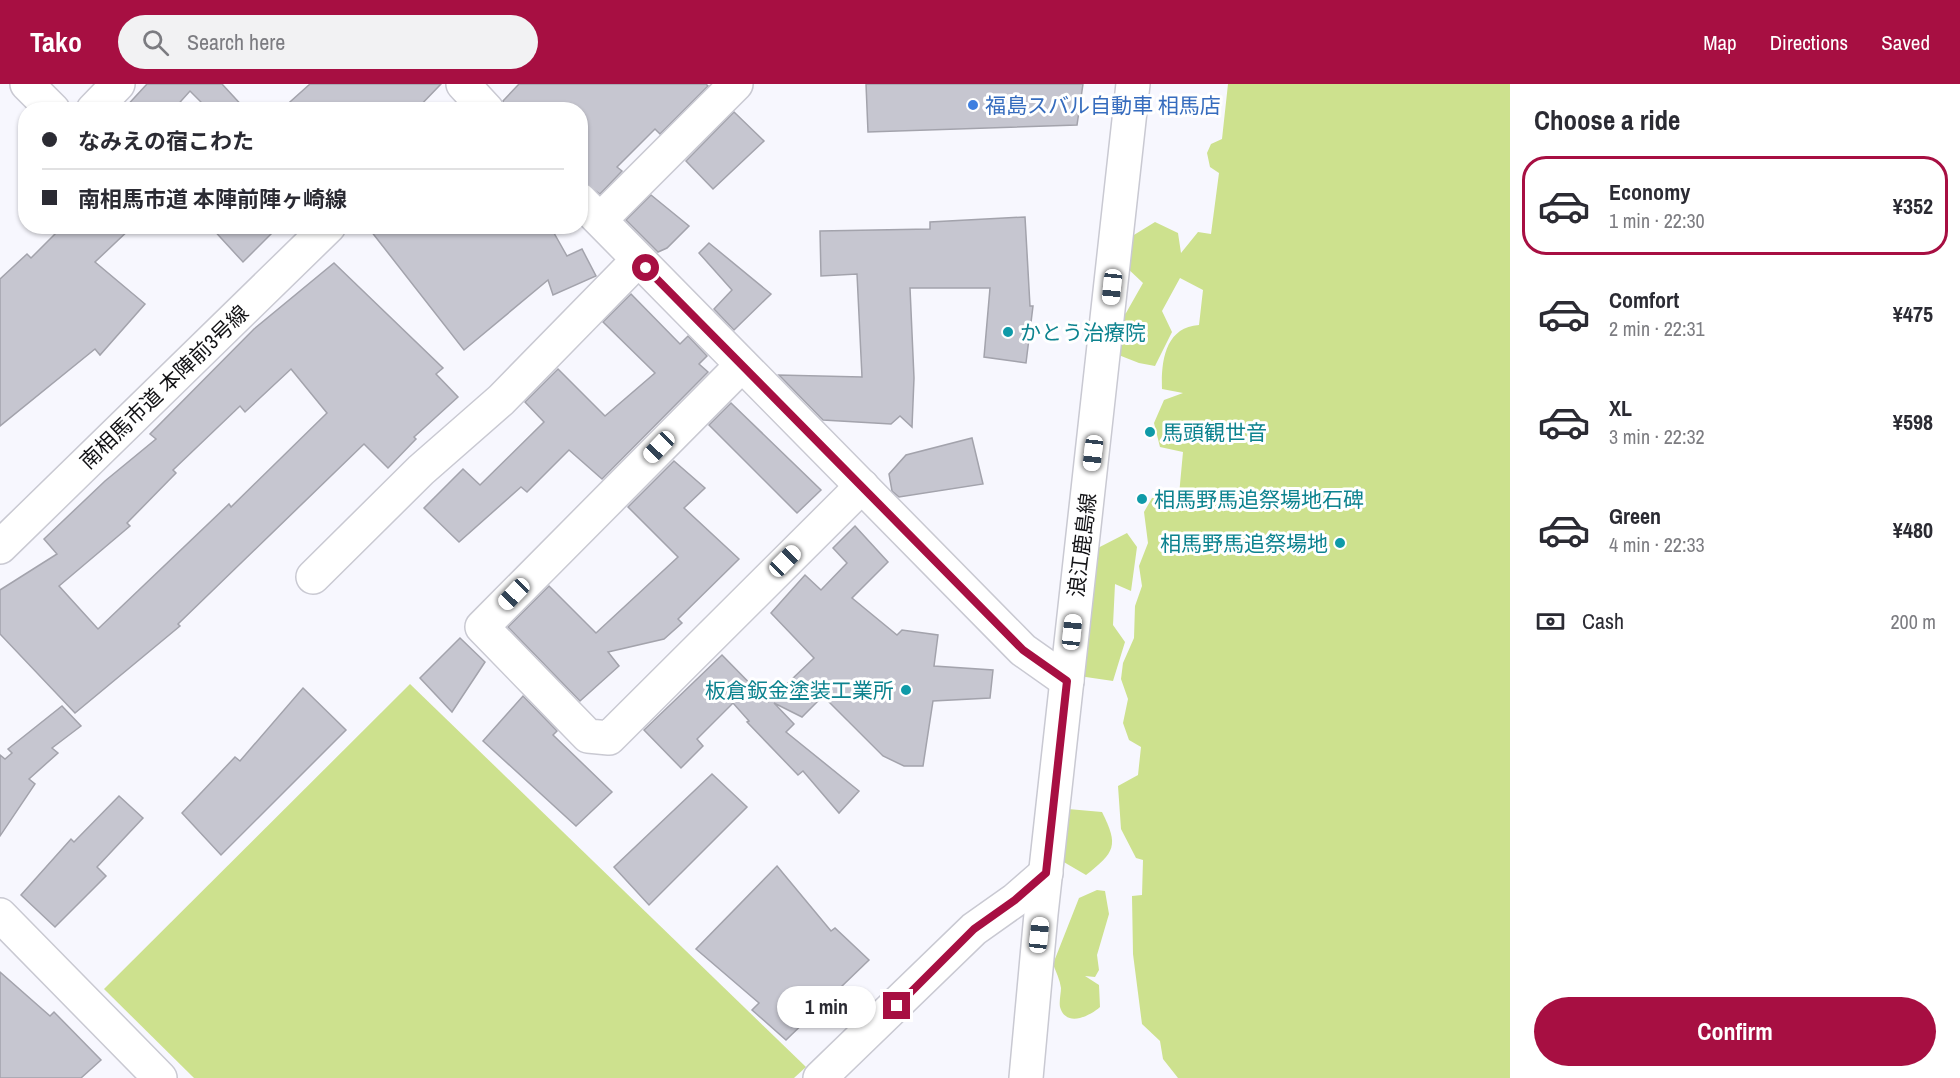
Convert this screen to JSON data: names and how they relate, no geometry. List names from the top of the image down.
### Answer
{
  "streets": {
    "street": ["南相馬市道 本陣前3号線", "浪江鹿島線"]
  },
  "places": [
    "福島スバル自動車 相馬店",
    "かとう治療院",
    "馬頭観世音",
    "相馬野馬追祭場地石碑",
    "相馬野馬追祭場地",
    "板倉鈑金塗装工業所"
  ],
  "page": {
    "header": "Tako",
    "search": "Search here",
    "nav": ["Map", "Directions", "Saved"],
    "heading": "Choose a ride",
    "banner": ["なみえの宿こわた", "南相馬市道 本陣前陣ヶ崎線"],
    "list": [
      {
        "name": "Economy",
        "note": "1 min · 22:30",
        "value": "¥352"
      },
      {
        "name": "Comfort",
        "note": "2 min · 22:31",
        "value": "¥475"
      },
      {
        "name": "XL",
        "note": "3 min · 22:32",
        "value": "¥598"
      },
      {
        "name": "Green",
        "note": "4 min · 22:33",
        "value": "¥480"
      }
    ],
    "pay": ["Cash", "200 m"],
    "buttons": "Confirm",
    "bubble": "1 min"
  }
}
